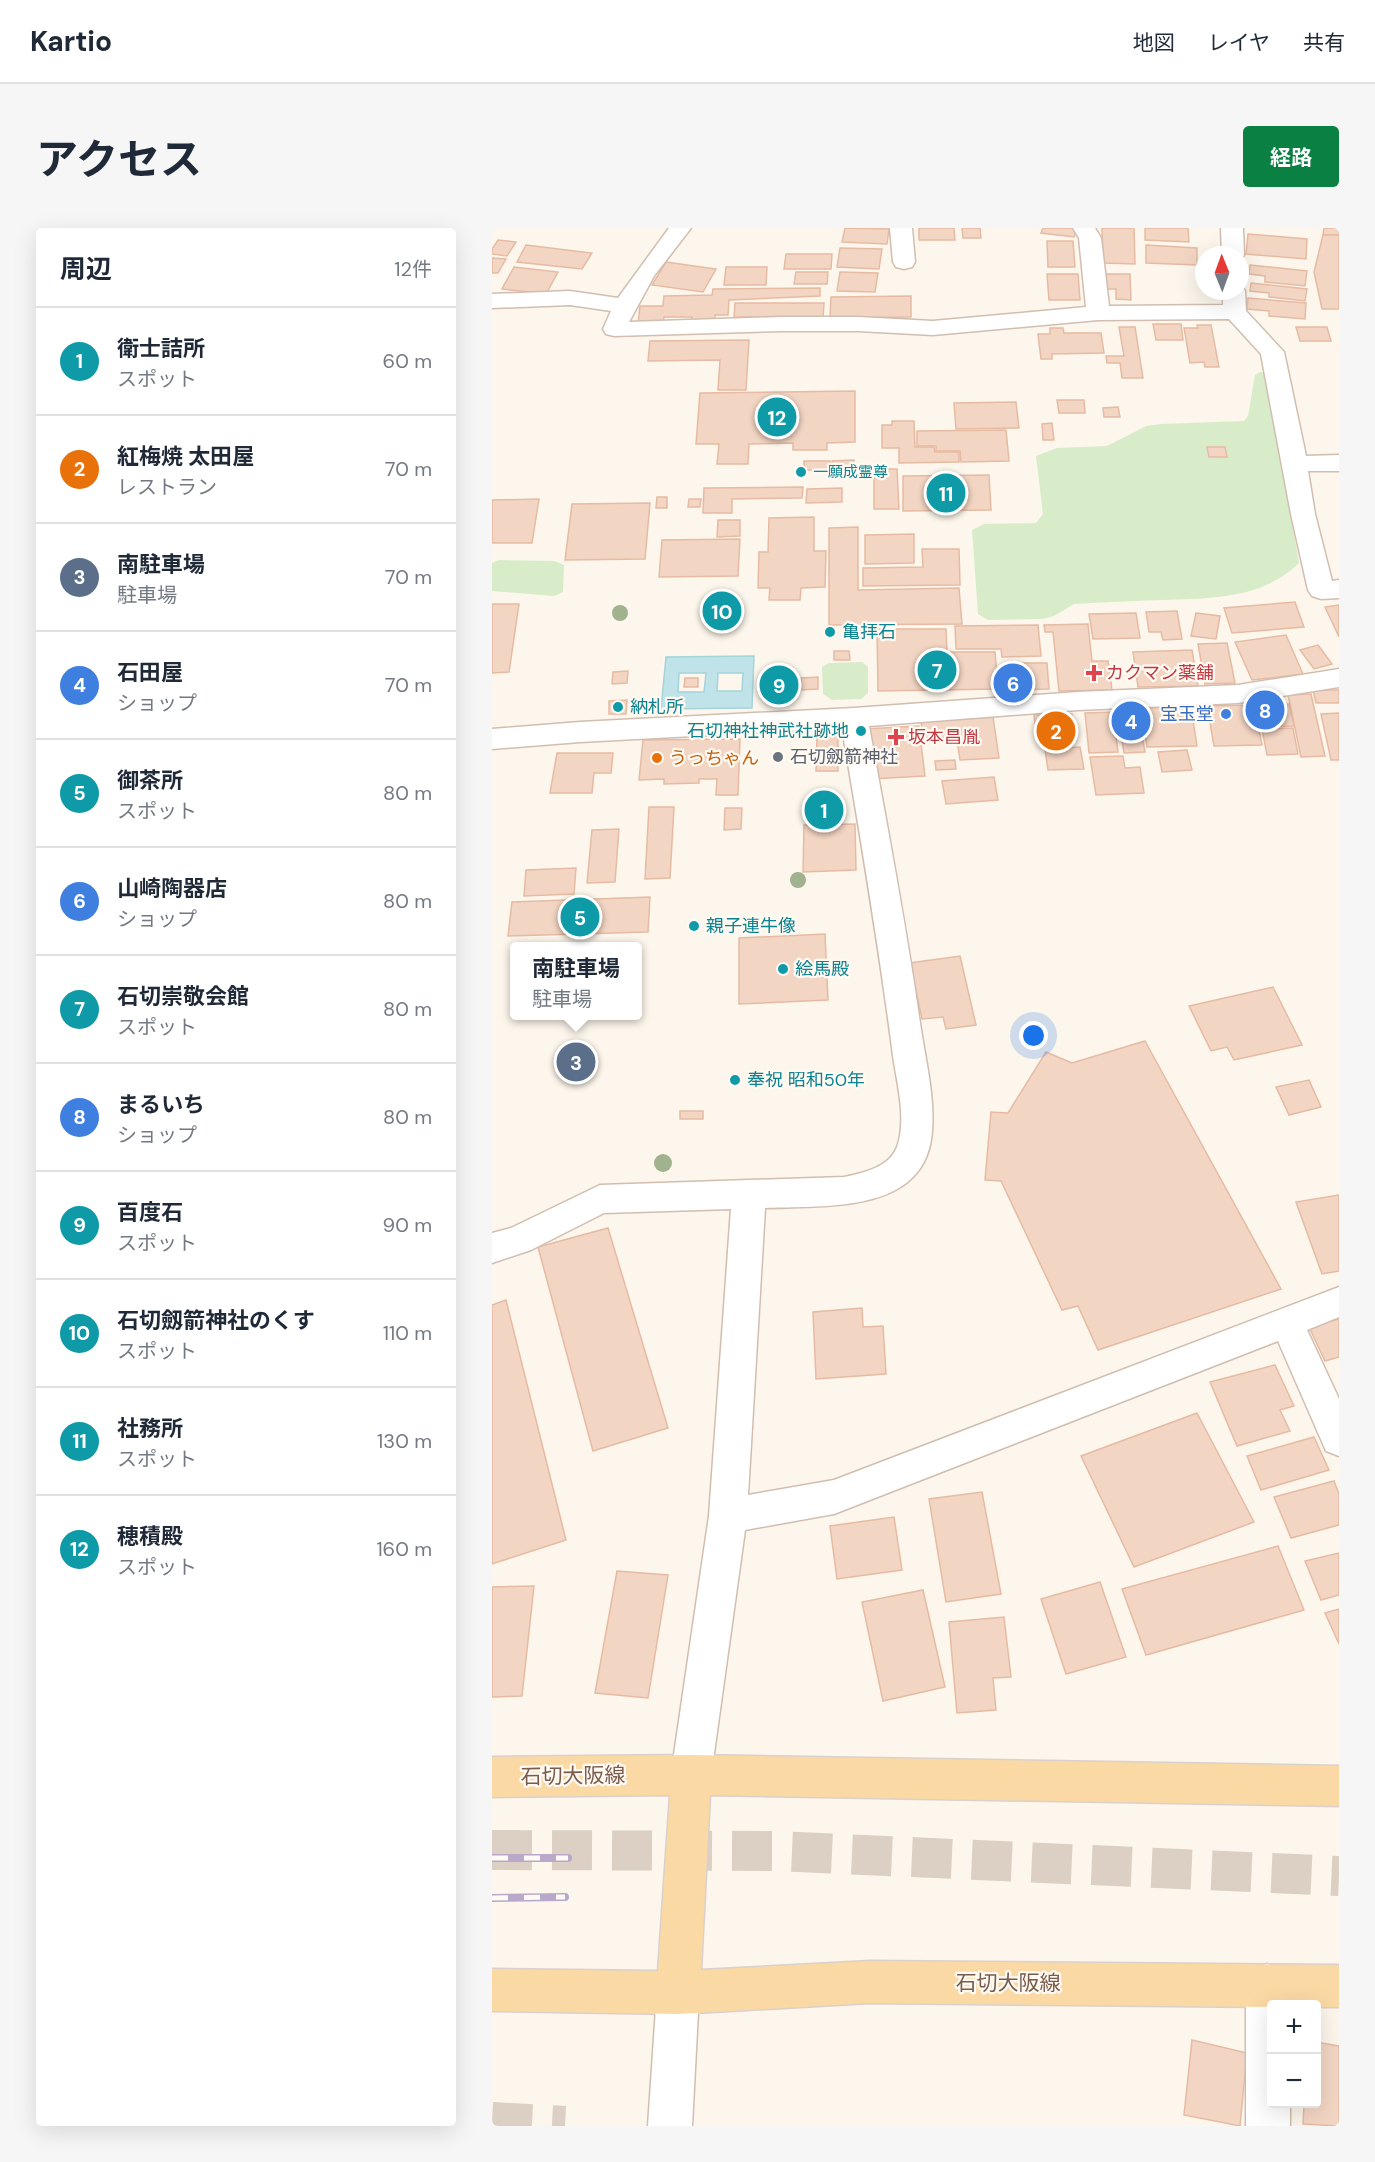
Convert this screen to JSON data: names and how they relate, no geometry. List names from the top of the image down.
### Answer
{
  "streets": {
    "main road": ["石切大阪線"]
  },
  "places": {
    "other": [
      "一願成霊尊",
      "亀拝石",
      "納札所",
      "宝玉堂",
      "石切神社神武社跡地",
      "石切劔箭神社",
      "うっちゃん",
      "親子連牛像",
      "絵馬殿",
      "奉祝 昭和50年"
    ],
    "health": ["カクマン薬舗", "坂本昌胤"]
  },
  "north": "top",
  "page": {
    "header": "Kartio",
    "nav": ["地図", "レイヤ", "共有"],
    "title": "アクセス",
    "buttons": "経路",
    "heading": ["周辺", "12件"],
    "list": [
      {
        "mark": "1",
        "name": "衛士詰所",
        "note": "スポット",
        "value": "60 m"
      },
      {
        "mark": "2",
        "name": "紅梅焼 太田屋",
        "note": "レストラン",
        "value": "70 m"
      },
      {
        "mark": "3",
        "name": "南駐車場",
        "note": "駐車場",
        "value": "70 m"
      },
      {
        "mark": "4",
        "name": "石田屋",
        "note": "ショップ",
        "value": "70 m"
      },
      {
        "mark": "5",
        "name": "御茶所",
        "note": "スポット",
        "value": "80 m"
      },
      {
        "mark": "6",
        "name": "山崎陶器店",
        "note": "ショップ",
        "value": "80 m"
      },
      {
        "mark": "7",
        "name": "石切崇敬会館",
        "note": "スポット",
        "value": "80 m"
      },
      {
        "mark": "8",
        "name": "まるいち",
        "note": "ショップ",
        "value": "80 m"
      },
      {
        "mark": "9",
        "name": "百度石",
        "note": "スポット",
        "value": "90 m"
      },
      {
        "mark": "10",
        "name": "石切劔箭神社のくす",
        "note": "スポット",
        "value": "110 m"
      },
      {
        "mark": "11",
        "name": "社務所",
        "note": "スポット",
        "value": "130 m"
      },
      {
        "mark": "12",
        "name": "穂積殿",
        "note": "スポット",
        "value": "160 m"
      }
    ],
    "pins": [
      "12",
      "11",
      "10",
      "7",
      "6",
      "9",
      "8",
      "4",
      "2",
      "1",
      "5",
      "3"
    ],
    "popup": ["南駐車場", "駐車場"],
    "map_buttons": ["+", "−"]
  }
}
